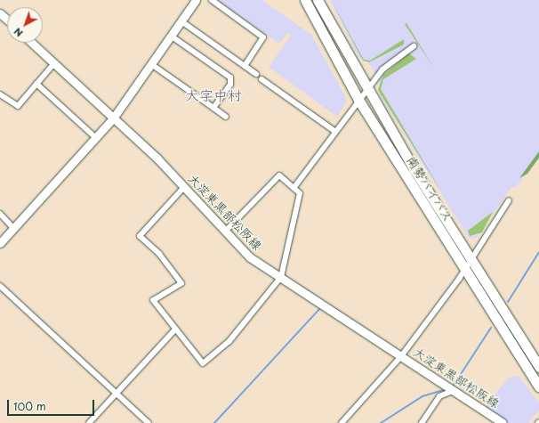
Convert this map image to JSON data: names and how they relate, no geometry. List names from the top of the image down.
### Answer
{
  "streets": {
    "highway": ["南勢バイパス"],
    "main road": ["大淀東黒部松阪線"]
  },
  "districts": ["大字中村"],
  "scale_bar": "100 m",
  "north": "bottom left"
}
